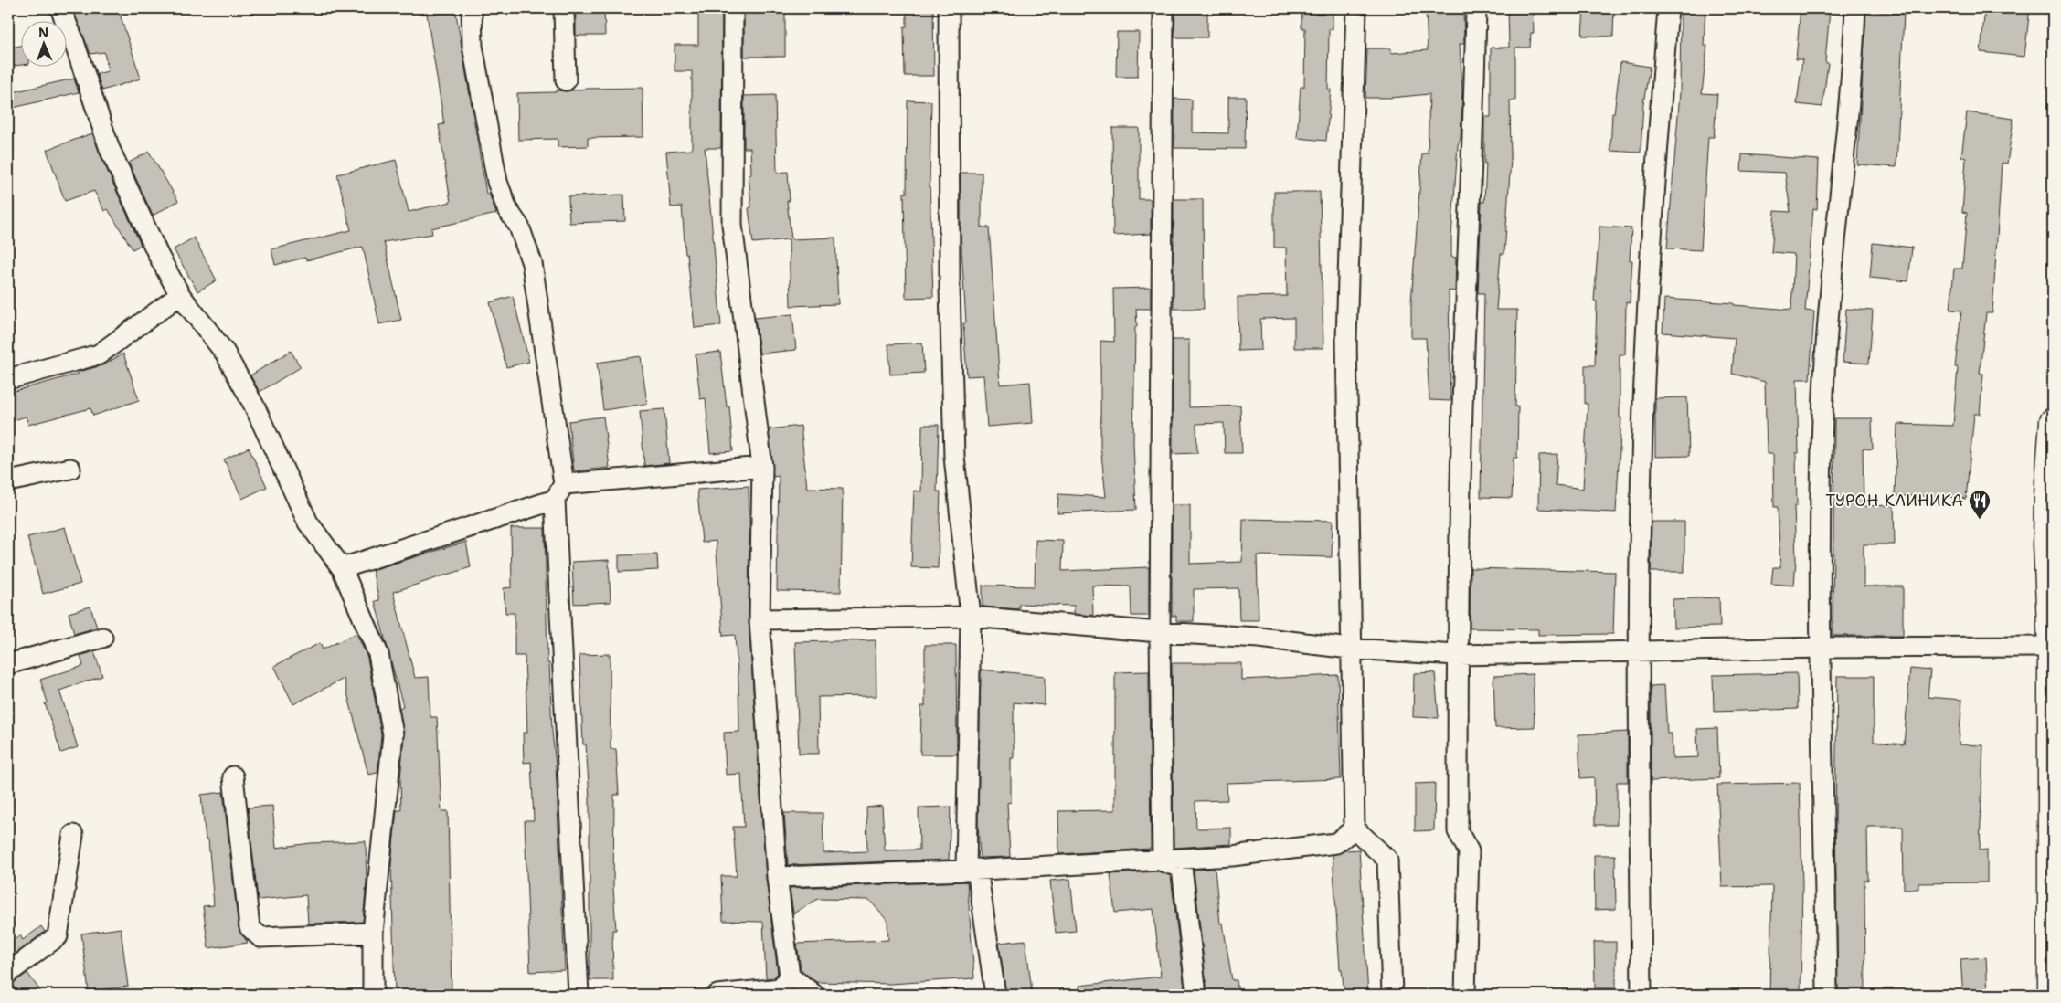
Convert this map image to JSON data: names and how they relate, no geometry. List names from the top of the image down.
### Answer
{
  "places": {
    "restaurant": ["ТУРОН КЛИНИКА"]
  },
  "north": "top"
}
